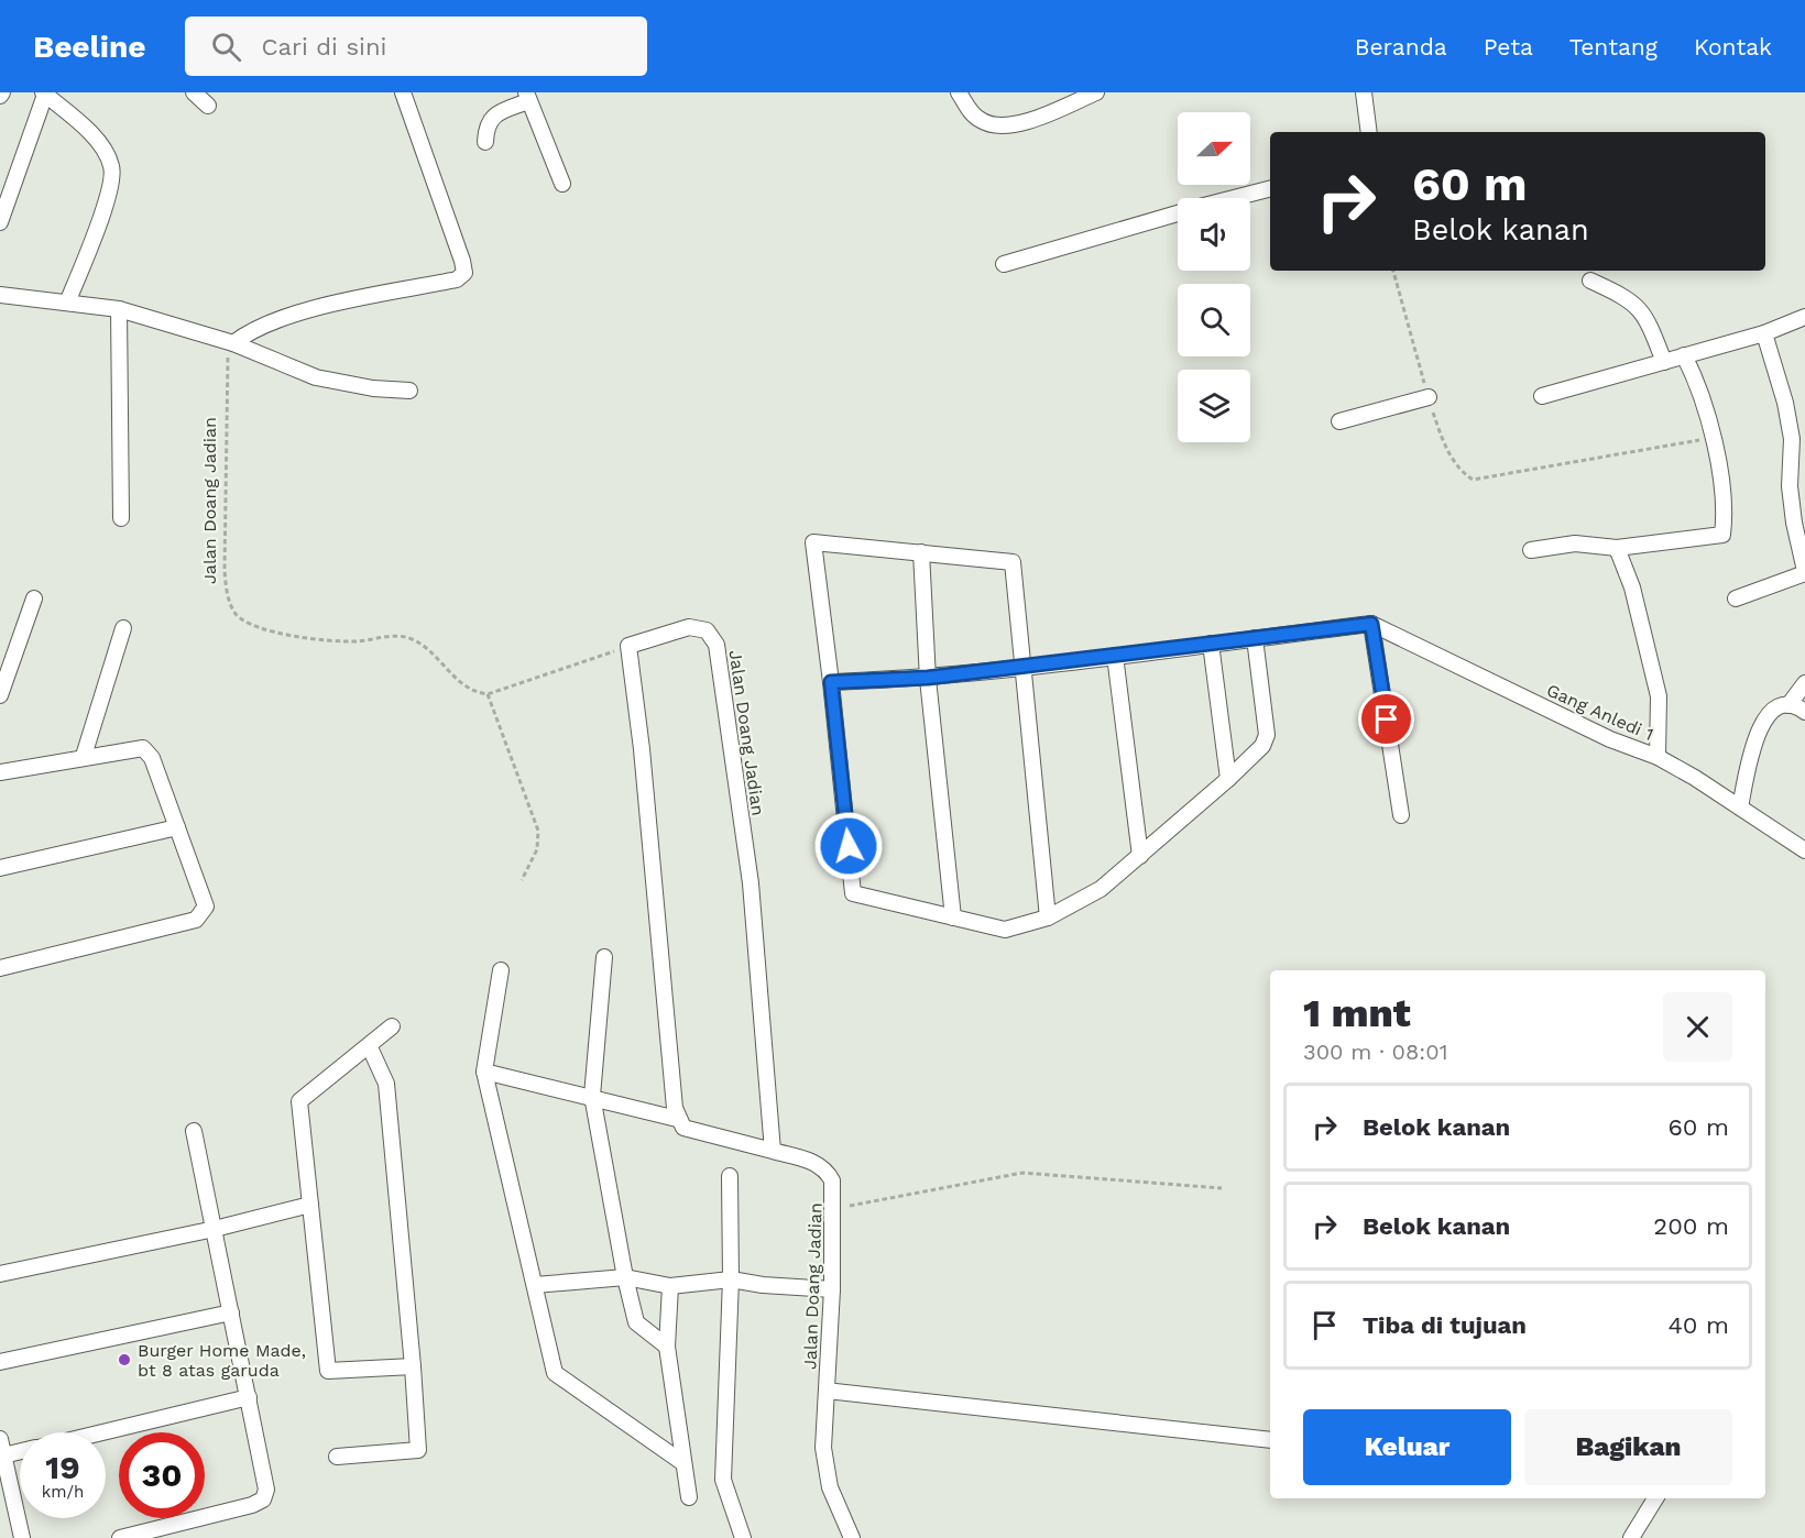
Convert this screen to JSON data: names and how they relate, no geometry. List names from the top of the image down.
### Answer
{
  "streets": {
    "street": ["Jalan Doang Jadian", "Gang Anledi 1"]
  },
  "places": ["Burger Home Made, bt 8 atas garuda"],
  "north": "right",
  "page": {
    "header": "Beeline",
    "search": "Cari di sini",
    "nav": [
      "Beranda",
      "Peta",
      "Tentang",
      "Kontak"
    ],
    "turn": ["60 m", "Belok kanan"],
    "heading": ["1 mnt", "300 m · 08:01"],
    "list": [
      {
        "name": "Belok kanan",
        "value": "60 m"
      },
      {
        "name": "Belok kanan",
        "value": "200 m"
      },
      {
        "name": "Tiba di tujuan",
        "value": "40 m"
      }
    ],
    "buttons": ["Keluar", "Bagikan"],
    "speed": "19 km/h",
    "limit": "30"
  }
}
